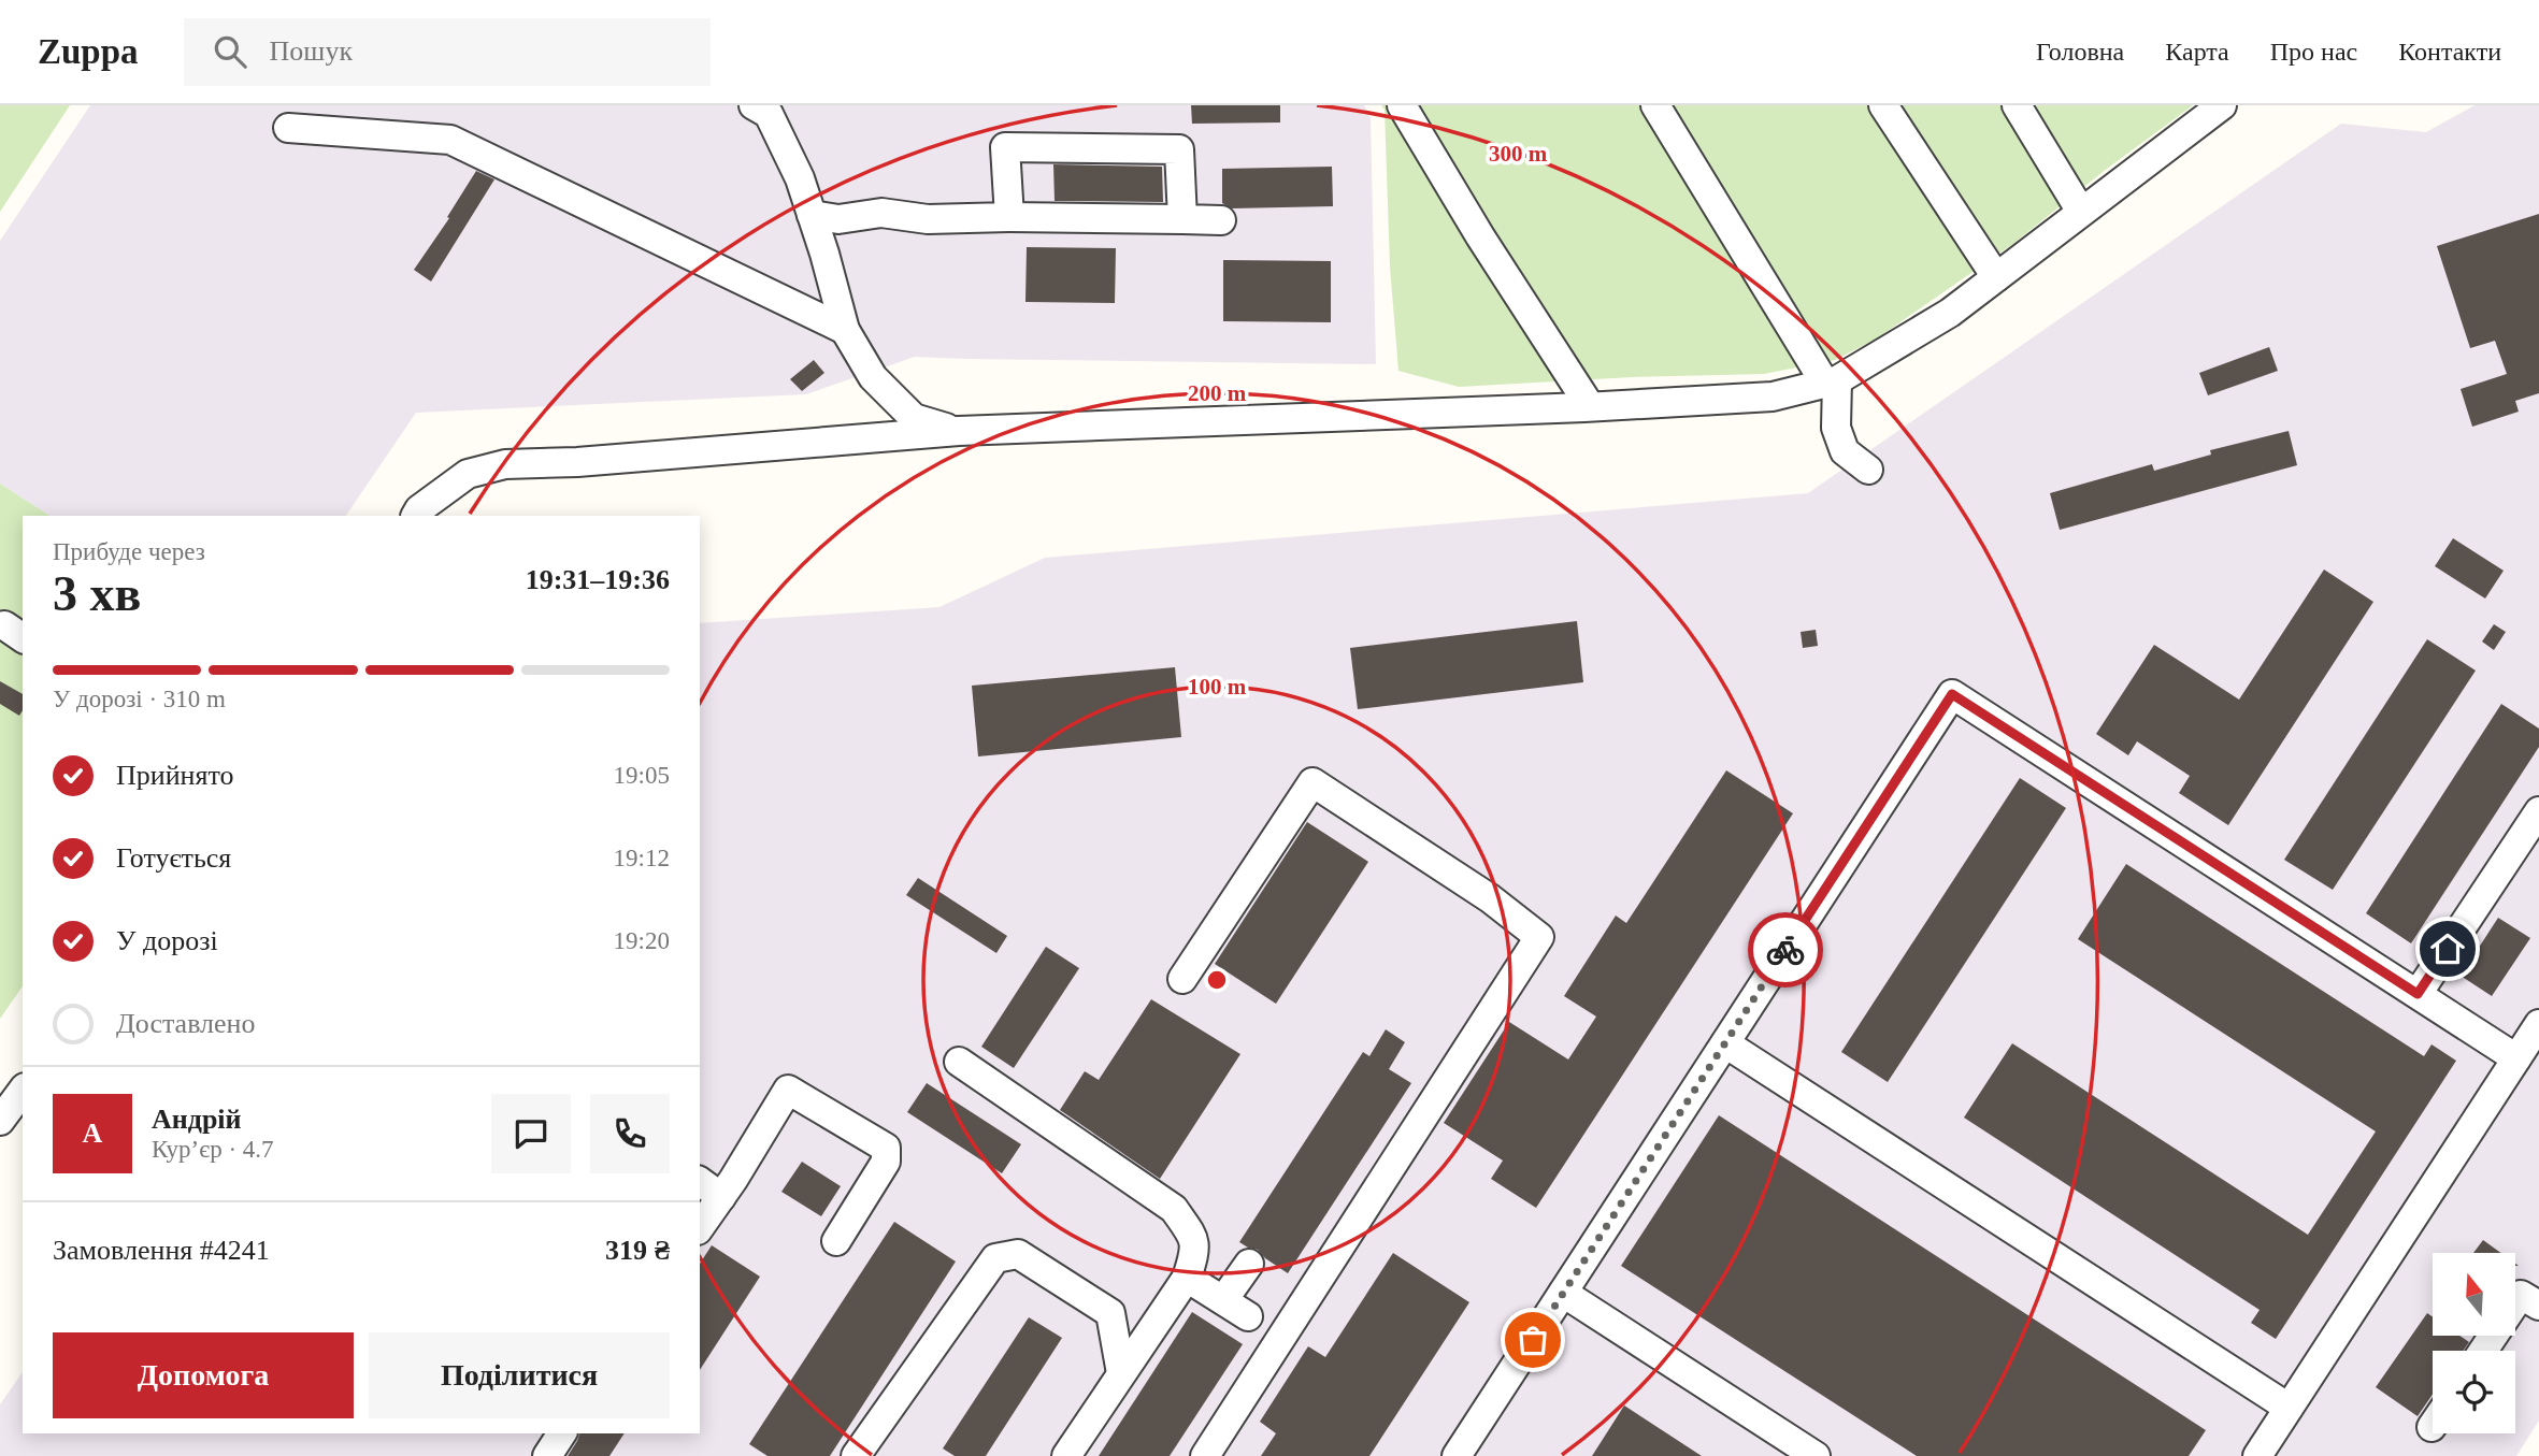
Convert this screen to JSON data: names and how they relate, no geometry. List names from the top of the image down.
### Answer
{
  "north": "top",
  "page": {
    "header": "Zuppa",
    "search": "Пошук",
    "nav": [
      "Головна",
      "Карта",
      "Про нас",
      "Контакти"
    ],
    "heading": ["3 хв", "Прибуде через", "19:31–19:36"],
    "panel": [
      "Андрій",
      "Кур’єр · 4.7",
      "Замовлення #4241",
      "319 ₴"
    ],
    "bar": "У дорозі · 310 m",
    "list": [
      ["Прийнято", "19:05"],
      ["Готується", "19:12"],
      ["У дорозі", "19:20"],
      "Доставлено"
    ],
    "round": "А",
    "buttons": ["Допомога", "Поділитися"]
  },
  "rings": ["300 m", "200 m", "100 m"]
}
